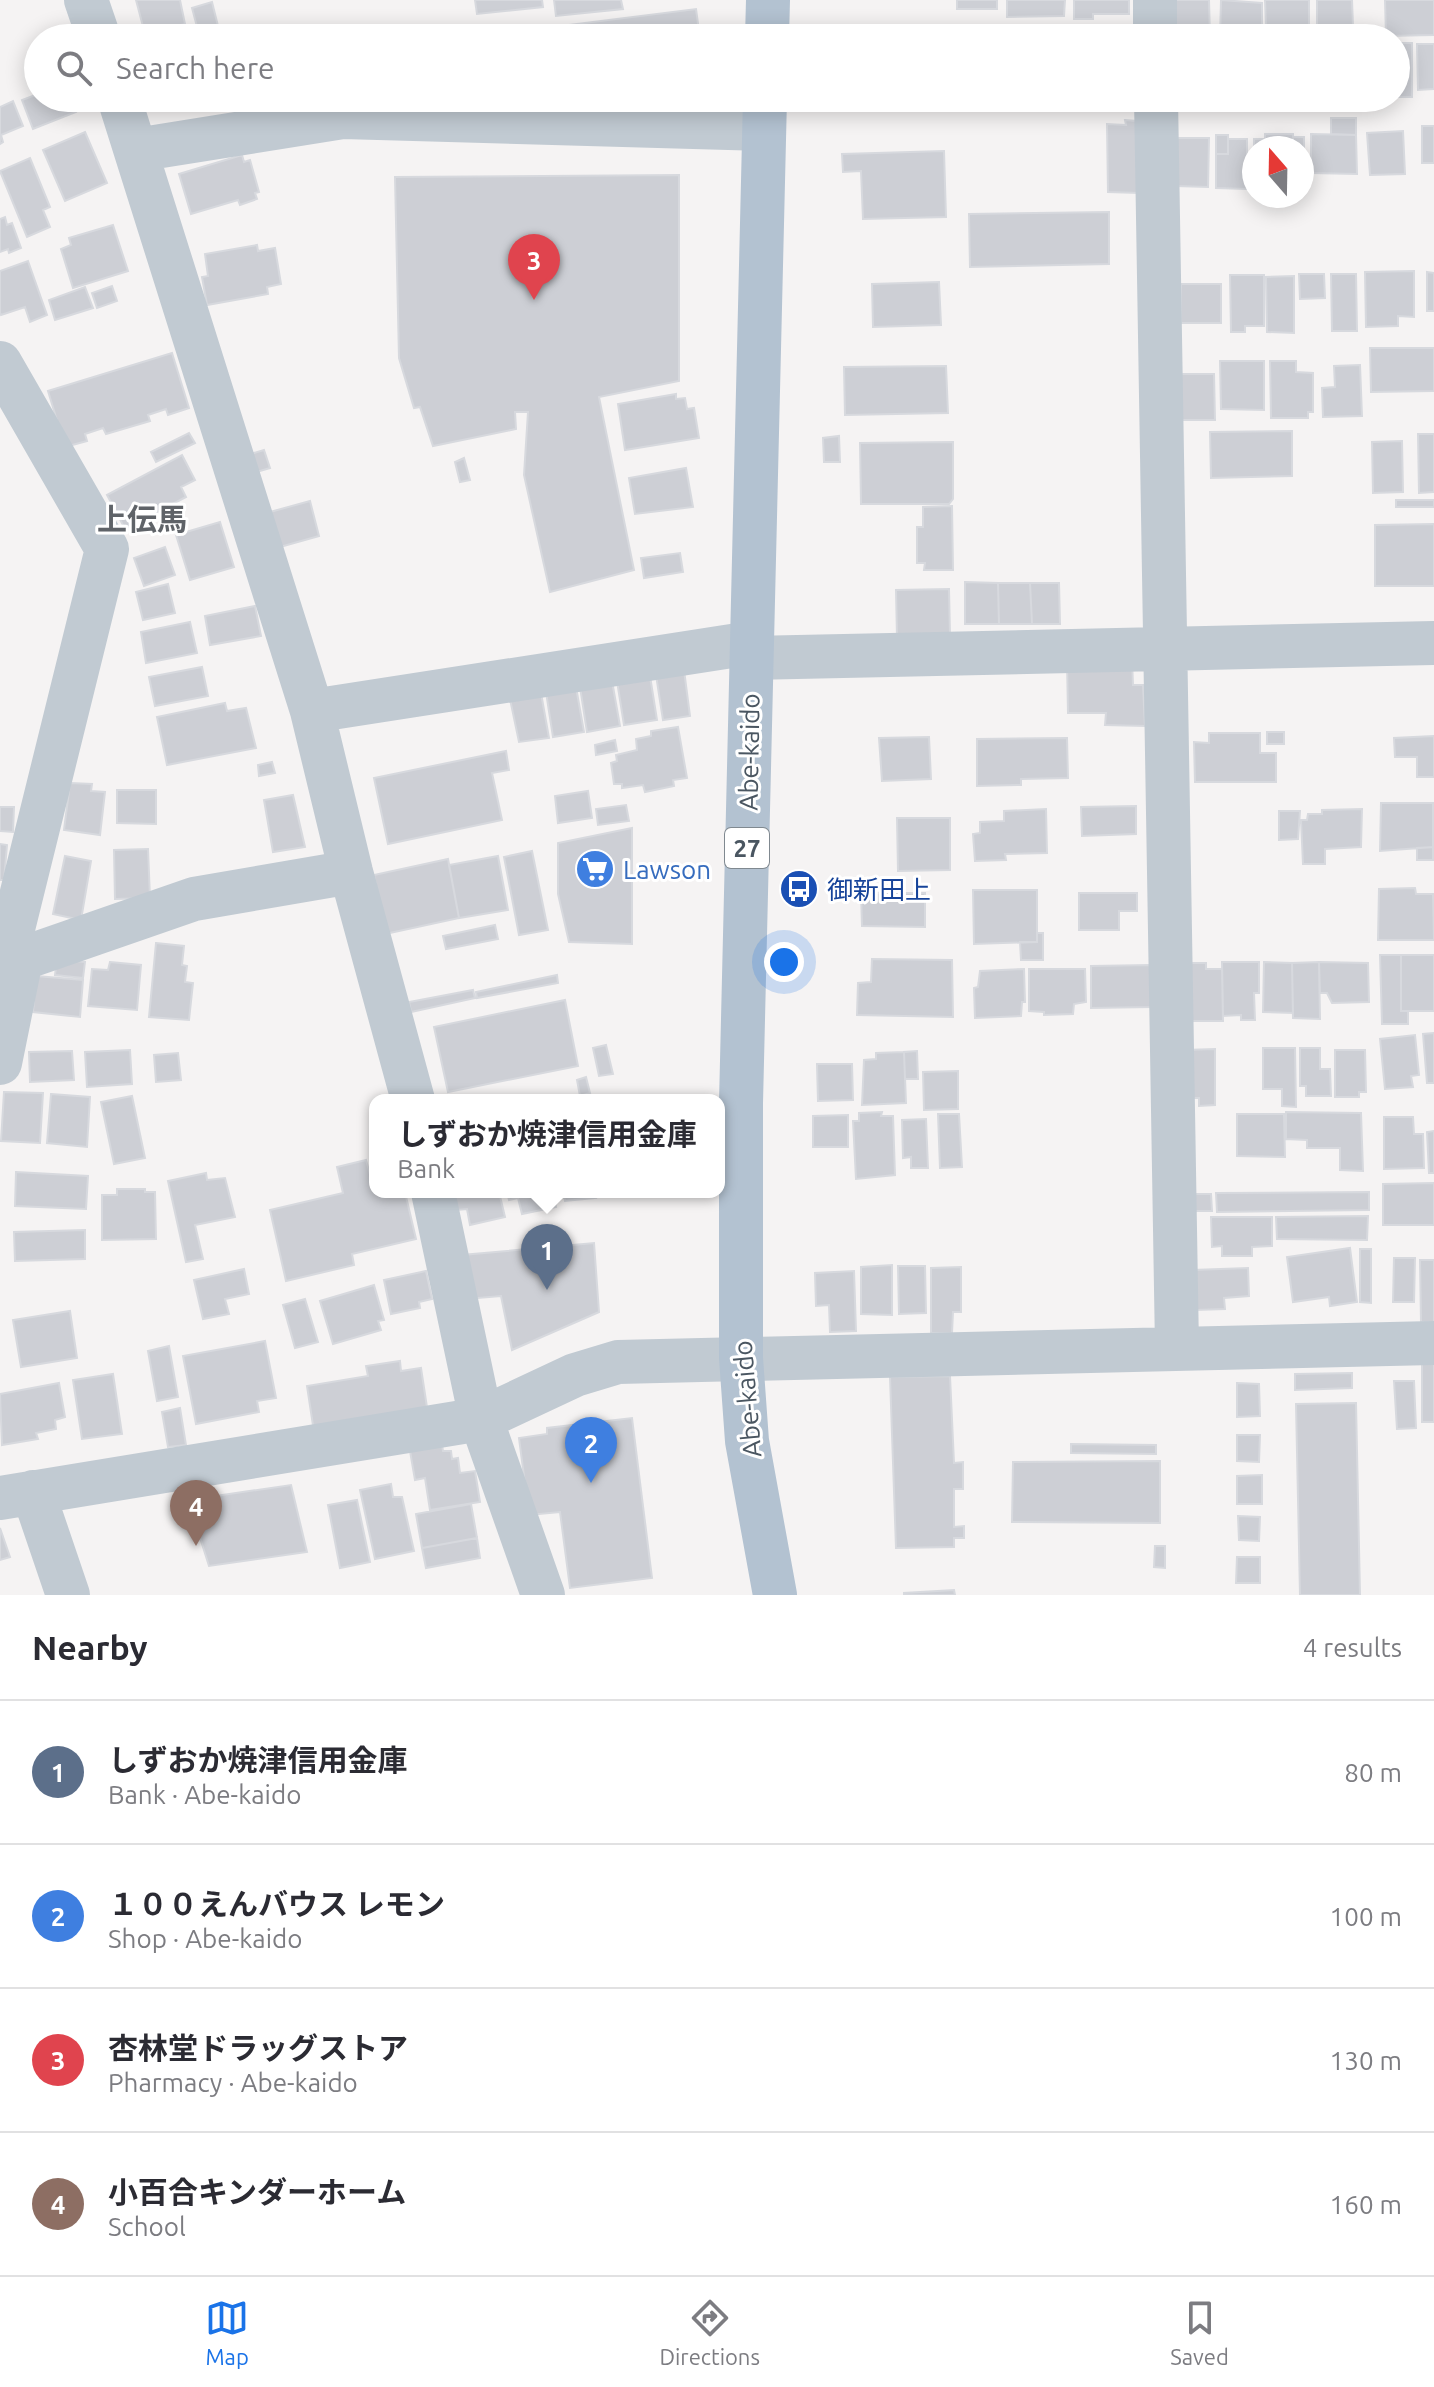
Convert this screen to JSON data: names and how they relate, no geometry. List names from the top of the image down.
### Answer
{
  "streets": {
    "main road": ["Abe-kaido", "27"]
  },
  "districts": ["上伝馬"],
  "places": {
    "supermarket": ["Lawson"],
    "bus stop": ["御新田上"]
  },
  "north": "top",
  "page": {
    "search": "Search here",
    "pins": [
      "3",
      "1",
      "2",
      "4"
    ],
    "popup": ["しずおか焼津信用金庫", "Bank"],
    "heading": ["Nearby", "4 results"],
    "list": [
      {
        "mark": "1",
        "name": "しずおか焼津信用金庫",
        "note": "Bank · Abe-kaido",
        "value": "80 m"
      },
      {
        "mark": "2",
        "name": "１００えんバウス レモン",
        "note": "Shop · Abe-kaido",
        "value": "100 m"
      },
      {
        "mark": "3",
        "name": "杏林堂ドラッグストア",
        "note": "Pharmacy · Abe-kaido",
        "value": "130 m"
      },
      {
        "mark": "4",
        "name": "小百合キンダーホーム",
        "note": "School",
        "value": "160 m"
      }
    ],
    "nav": ["Map", "Directions", "Saved"]
  }
}
